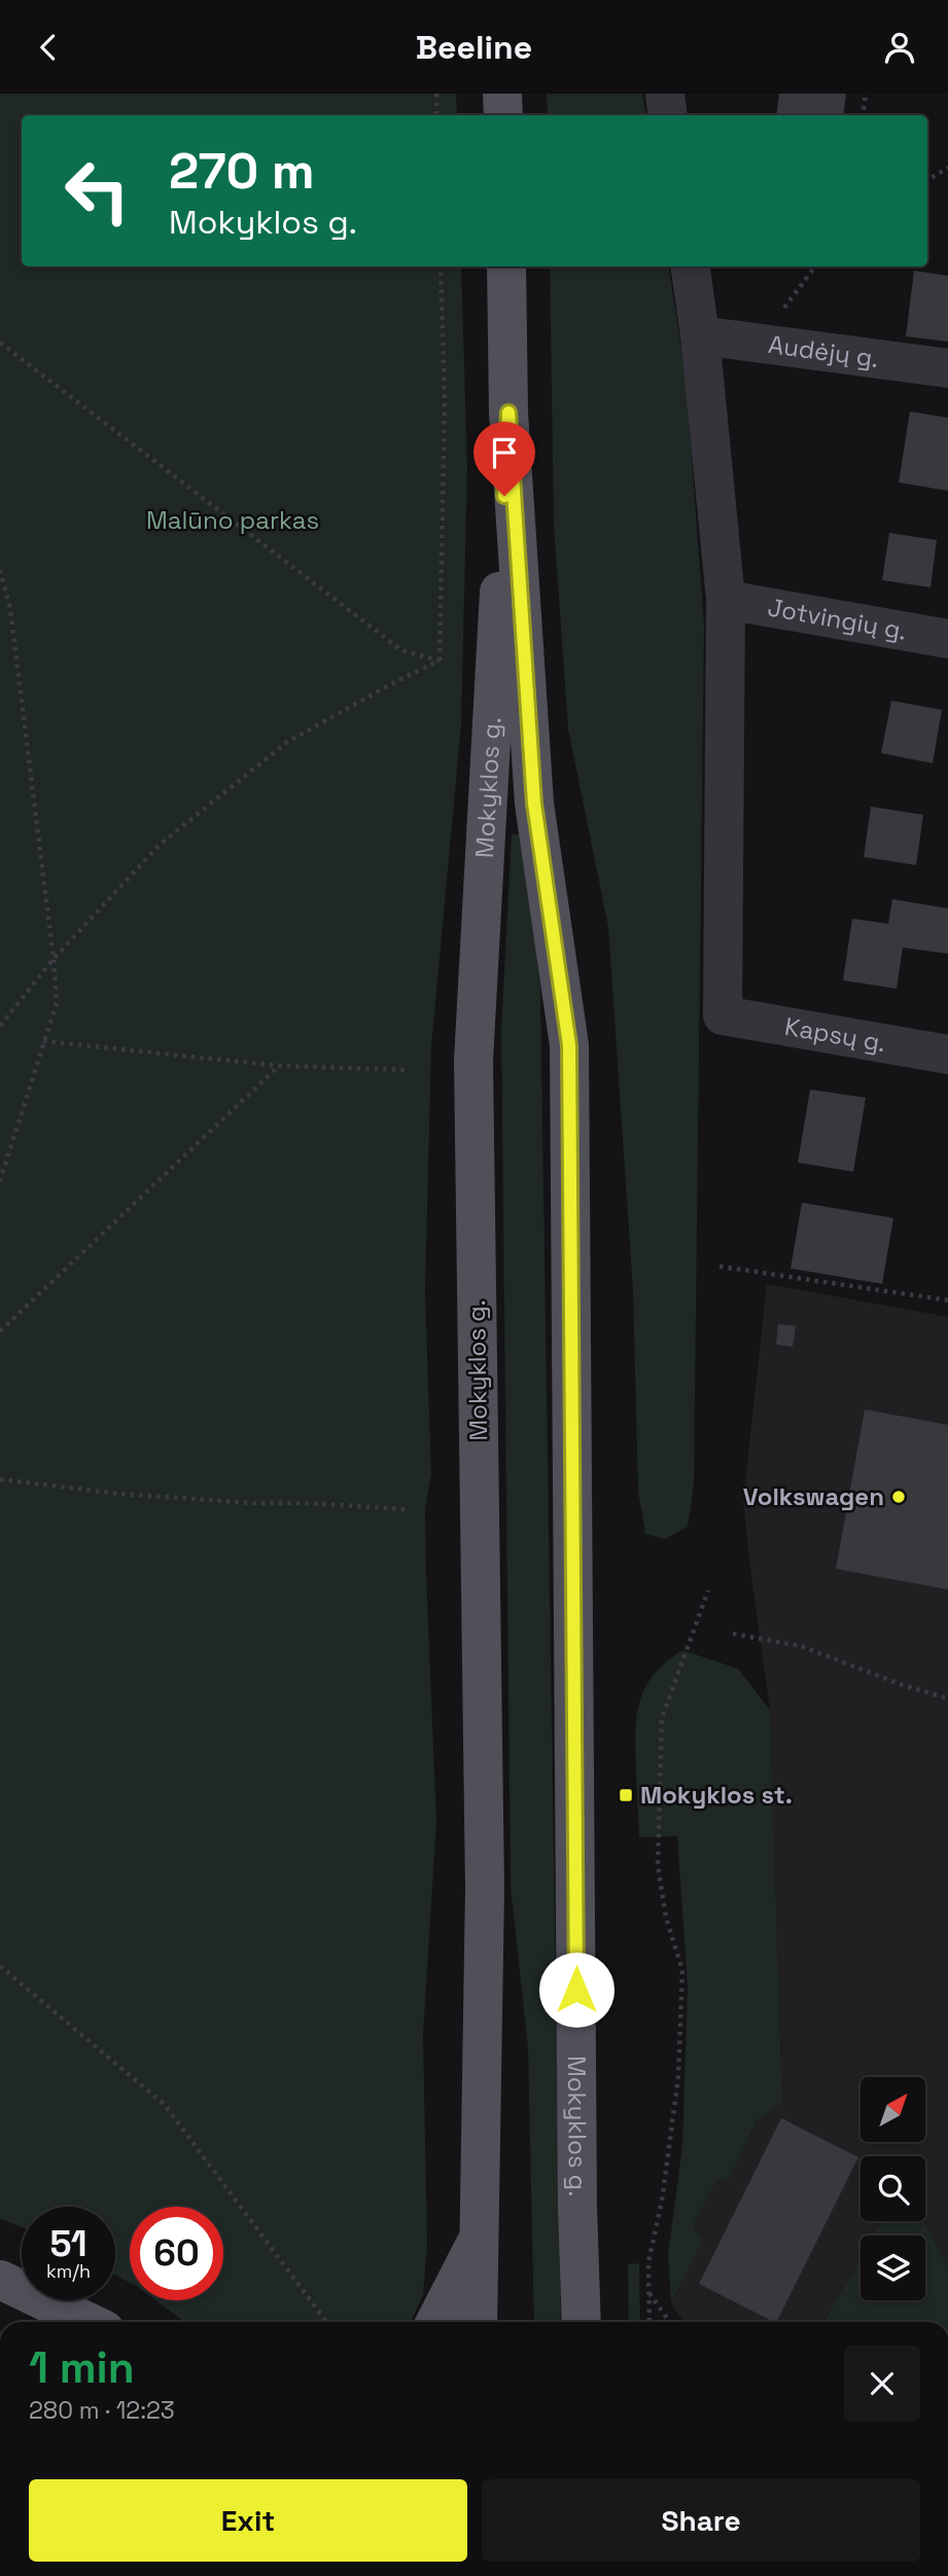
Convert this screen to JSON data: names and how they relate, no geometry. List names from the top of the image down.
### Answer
{
  "streets": {
    "main road": ["Mokyklos g."],
    "street": ["Audėjų g.", "Jotvingių g.", "Kapsų g."]
  },
  "crossings": [
    ["Jotvingių g.", "Kapsų g."]
  ],
  "parks": ["Malūno parkas"],
  "places": {
    "other": ["Volkswagen"],
    "transit": ["Mokyklos st."]
  },
  "north": "top right",
  "page": {
    "header": "Beeline",
    "turn": ["270 m", "Mokyklos g."],
    "speed": "51 km/h",
    "limit": "60",
    "heading": ["1 min", "280 m · 12:23"],
    "buttons": ["Exit", "Share"]
  }
}
